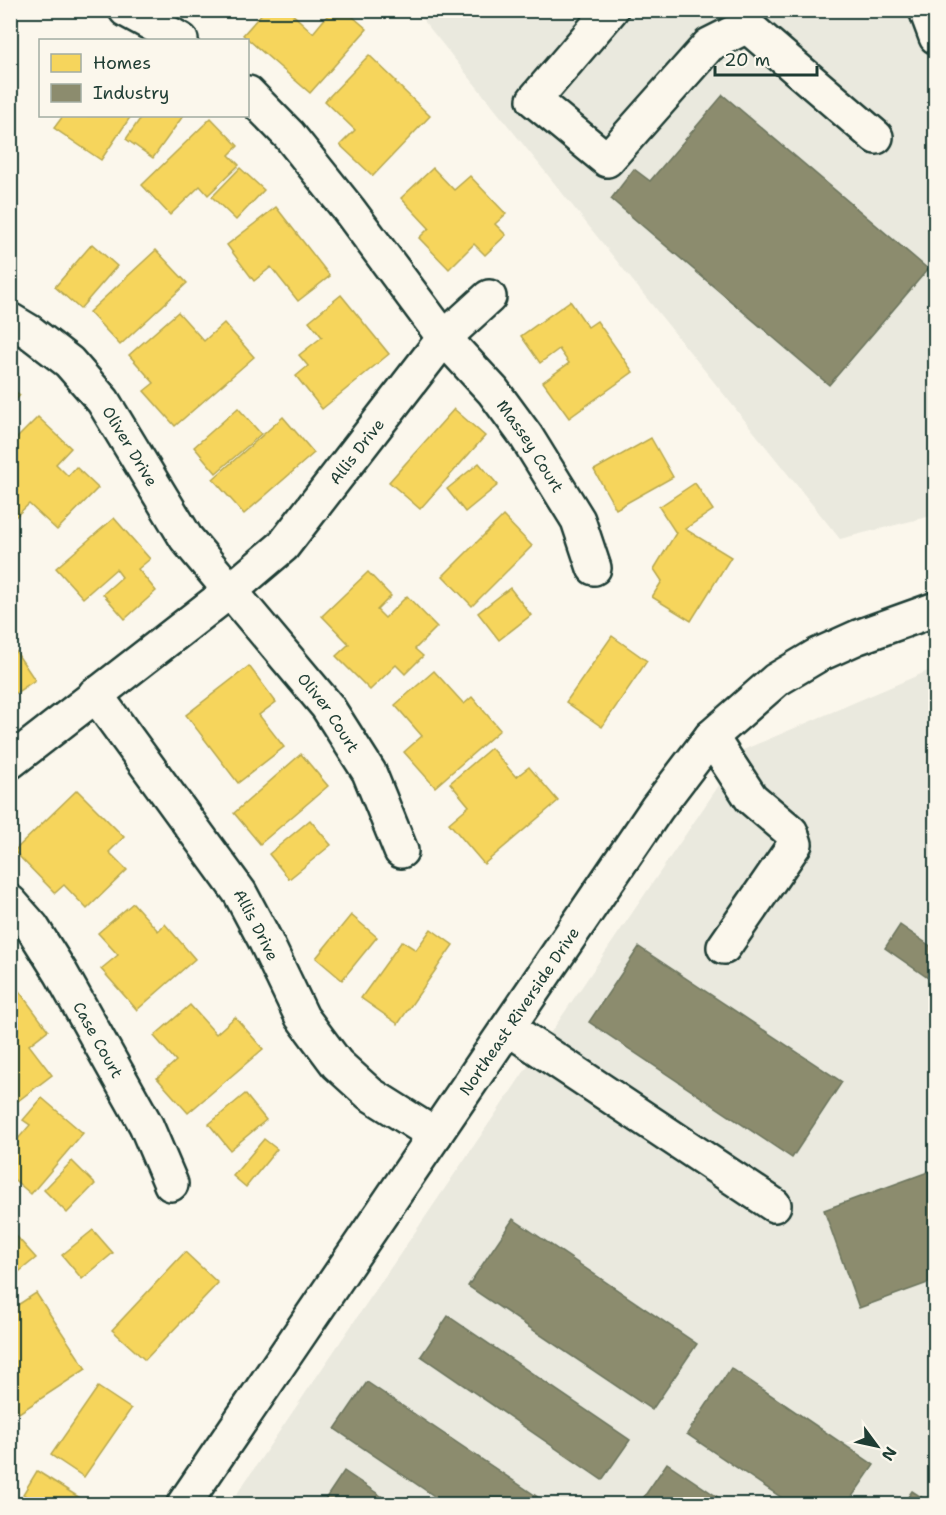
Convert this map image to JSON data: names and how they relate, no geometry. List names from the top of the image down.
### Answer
{
  "streets": {
    "street": [
      "Oliver Drive",
      "Massey Court",
      "Allis Drive",
      "Oliver Court",
      "Northeast Riverside Drive",
      "Case Court"
    ]
  },
  "crossings": [
    ["Oliver Drive", "Allis Drive"],
    ["Oliver Drive", "Oliver Court"],
    ["Massey Court", "Allis Drive"],
    ["Allis Drive", "Oliver Court"],
    ["Allis Drive", "Northeast Riverside Drive"]
  ],
  "legend": ["Homes", "Industry"],
  "scale_bar": "20 m",
  "north": "bottom right"
}
